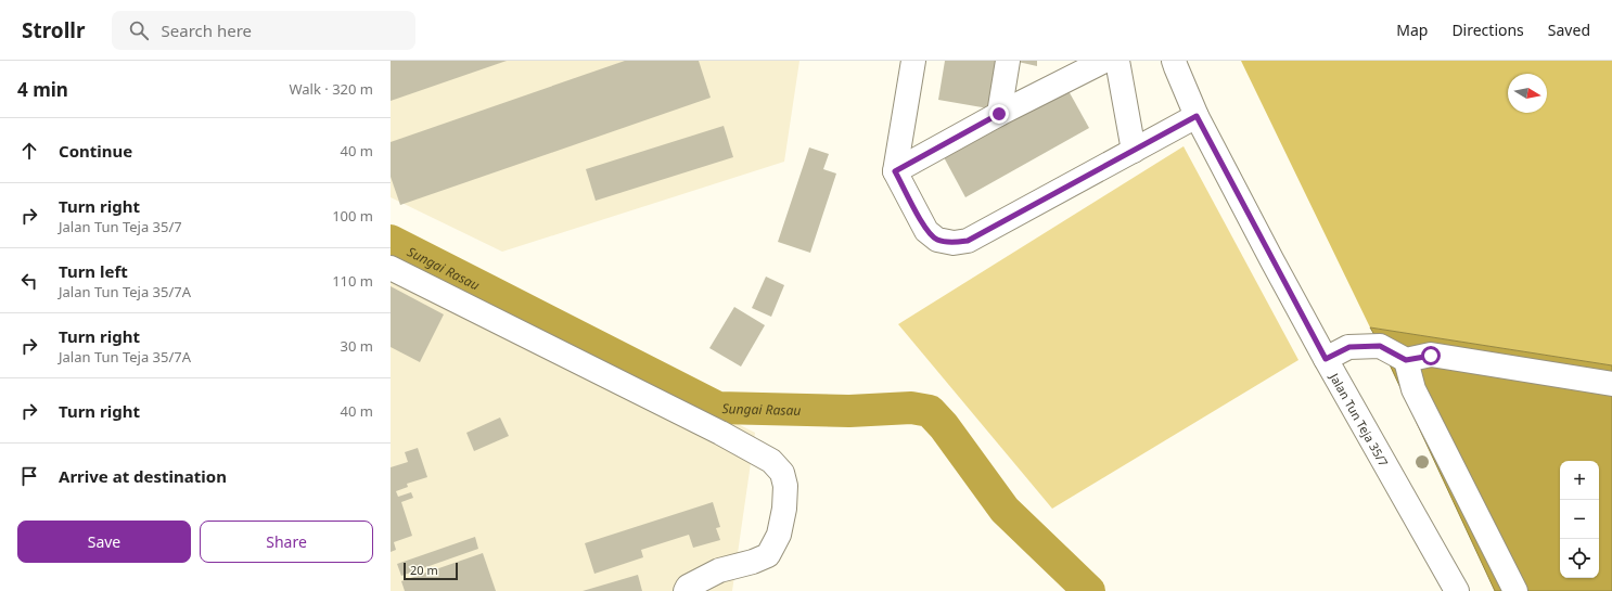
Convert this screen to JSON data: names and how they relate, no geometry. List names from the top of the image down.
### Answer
{
  "streets": {
    "street": ["Jalan Tun Teja 35/7"]
  },
  "water": ["Sungai Rasau"],
  "scale_bar": "20 m",
  "north": "right",
  "page": {
    "header": "Strollr",
    "search": "Search here",
    "nav": ["Map", "Directions", "Saved"],
    "heading": ["4 min", "Walk · 320 m"],
    "list": [
      ["Continue", "40 m"],
      ["Turn right", "Jalan Tun Teja 35/7", "100 m"],
      ["Turn left", "Jalan Tun Teja 35/7A", "110 m"],
      ["Turn right", "Jalan Tun Teja 35/7A", "30 m"],
      ["Turn right", "40 m"],
      "Arrive at destination"
    ],
    "map_buttons": ["+", "−"],
    "buttons": ["Save", "Share"],
    "scale": "20 m"
  }
}
